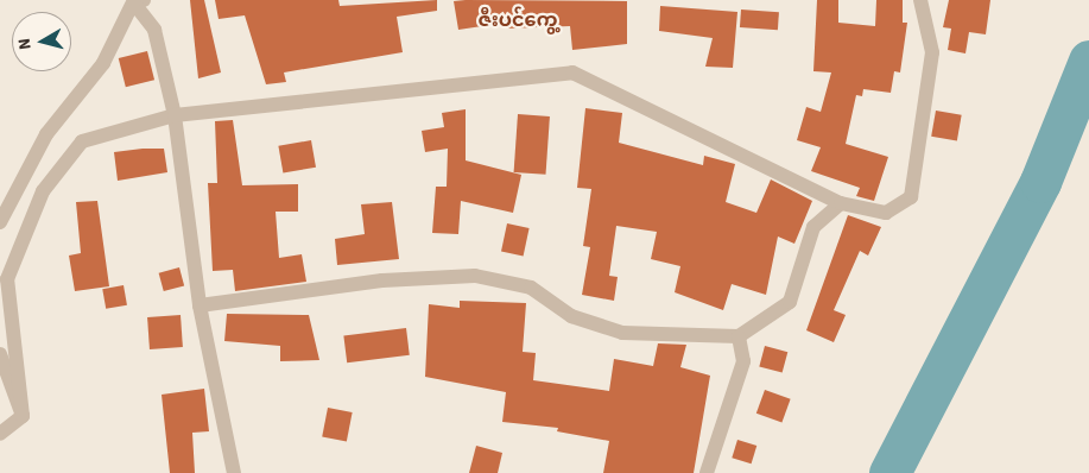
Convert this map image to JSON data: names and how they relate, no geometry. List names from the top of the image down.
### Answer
{
  "districts": ["ဇီးပင်ကွေ့"],
  "north": "left"
}
